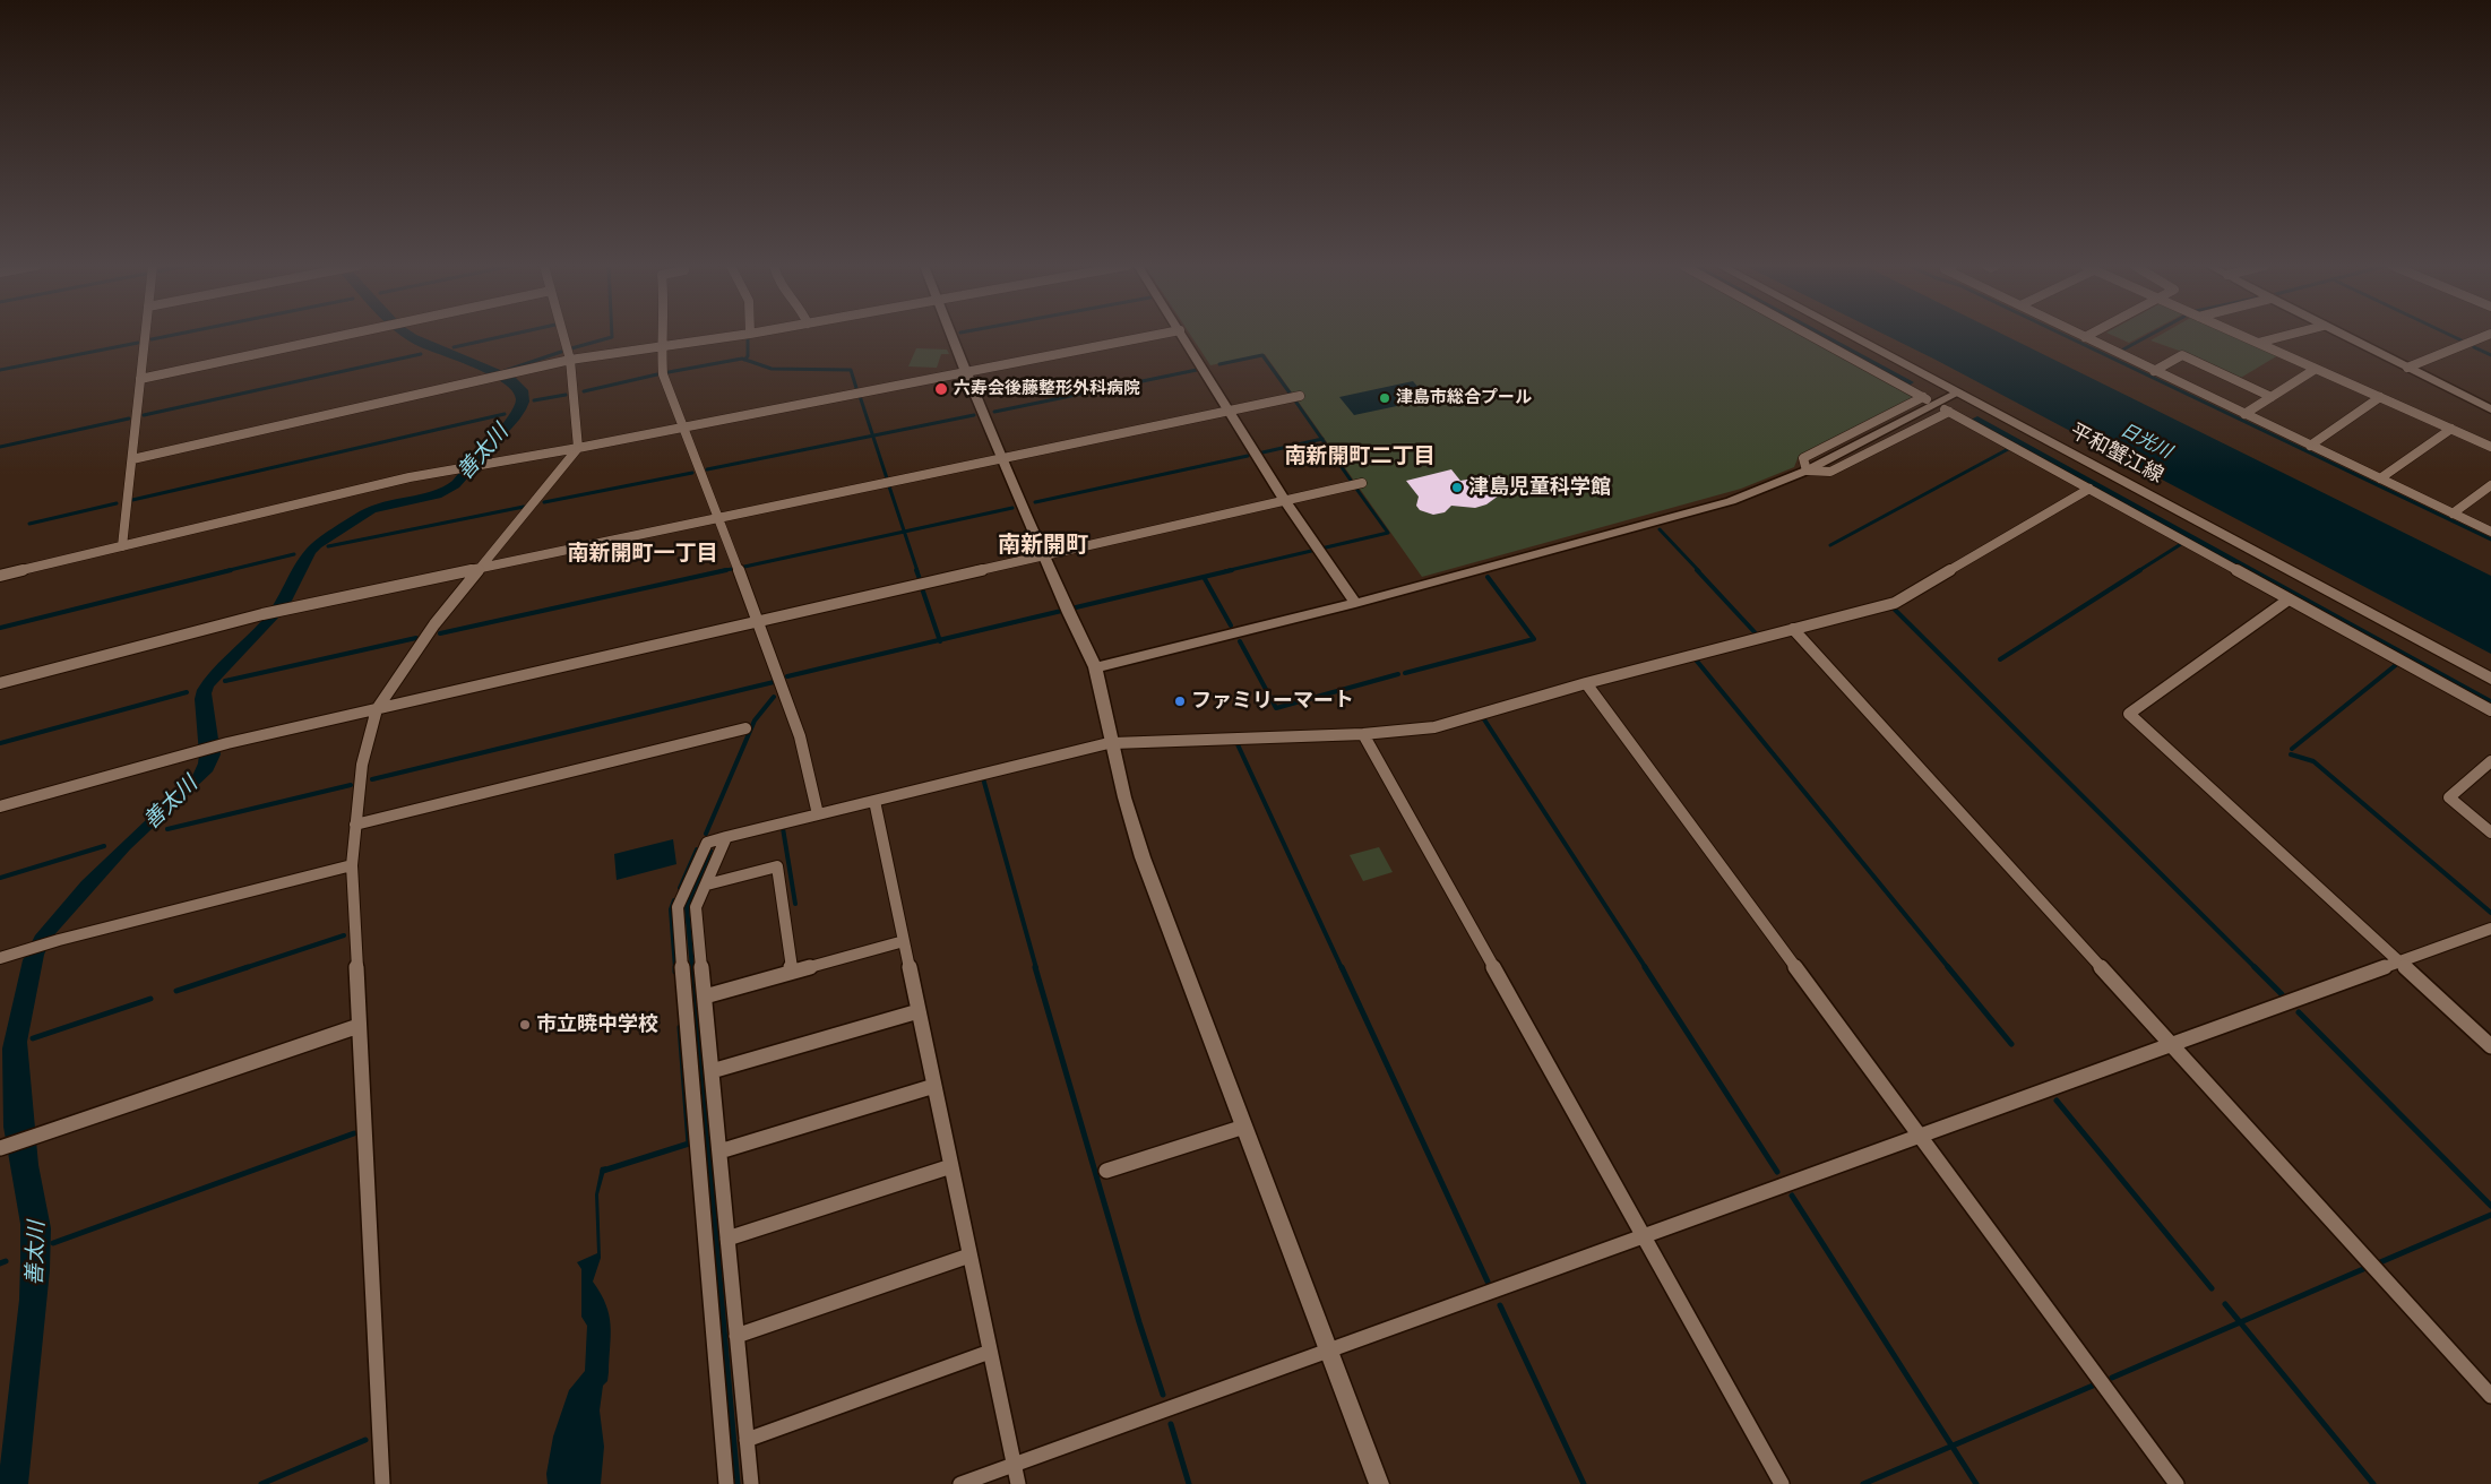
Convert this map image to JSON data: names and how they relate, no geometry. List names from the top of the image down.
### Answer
{
  "streets": {
    "main road": ["平和蟹江線"]
  },
  "districts": ["南新開町二丁目", "南新開町", "南新開町一丁目"],
  "water": ["日光川", "善太川"],
  "places": [
    "六寿会後藤整形外科病院",
    "津島市総合プール",
    "津島児童科学館",
    "ファミリーマート",
    "市立暁中学校"
  ]
}
